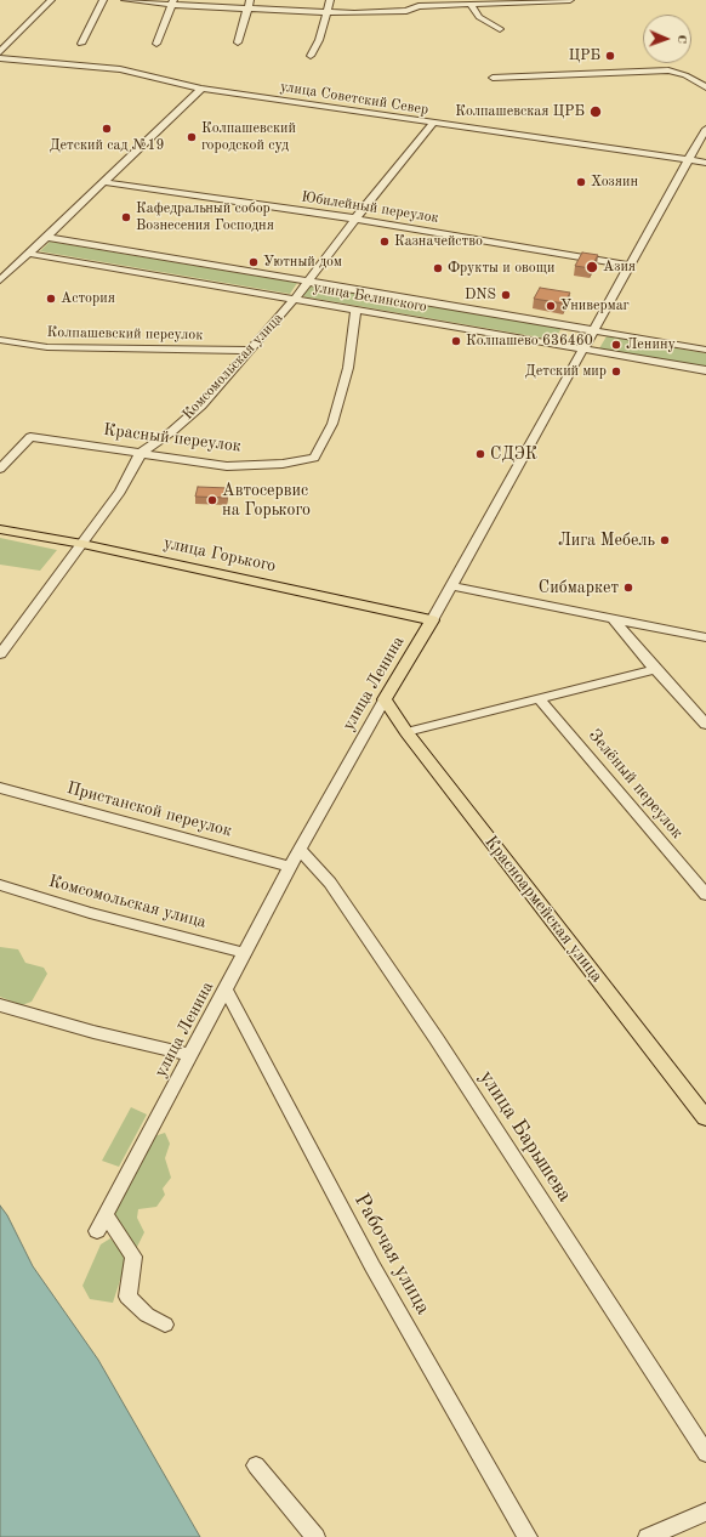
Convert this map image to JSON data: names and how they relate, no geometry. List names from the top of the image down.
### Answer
{
  "streets": {
    "main road": ["улица Горького", "улица Ленина", "Красноармейская улица"],
    "street": [
      "улица Советский Север",
      "Юбилейный переулок",
      "улица Белинского",
      "Колпашевский переулок",
      "Комсомольская улица",
      "Красный переулок",
      "Зелёный переулок",
      "Пристанской переулок",
      "улица Барышева",
      "Рабочая улица"
    ]
  },
  "crossings": [
    ["улица Советский Север", "Комсомольская улица"],
    ["улица Советский Север", "улица Ленина"],
    ["Юбилейный переулок", "Комсомольская улица"],
    ["Юбилейный переулок", "улица Ленина"],
    ["улица Белинского", "Комсомольская улица"],
    ["улица Белинского", "Красный переулок"],
    ["улица Белинского", "улица Ленина"],
    ["Колпашевский переулок", "Комсомольская улица"],
    ["Комсомольская улица", "Красный переулок"],
    ["Комсомольская улица", "улица Горького"],
    ["Комсомольская улица", "улица Ленина"],
    ["улица Горького", "улица Ленина"],
    ["улица Ленина", "Пристанской переулок"],
    ["улица Ленина", "Красноармейская улица"],
    ["улица Ленина", "улица Барышева"],
    ["улица Ленина", "Рабочая улица"]
  ],
  "places": [
    "ЦРБ",
    "Колпашевская ЦРБ",
    "Детский сад №19",
    "Колпашевский городской суд",
    "Хозяин",
    "Кафедральный собор Вознесения Господня",
    "Казначейство",
    "Уютный дом",
    "Азия",
    "Фрукты и овощи",
    "DNS",
    "Астория",
    "Универмаг",
    "Колпашево 636460",
    "Ленину",
    "Детский мир",
    "СДЭК",
    "Автосервис на Горького",
    "Лига Мебель",
    "Сибмаркет"
  ],
  "north": "right"
}
